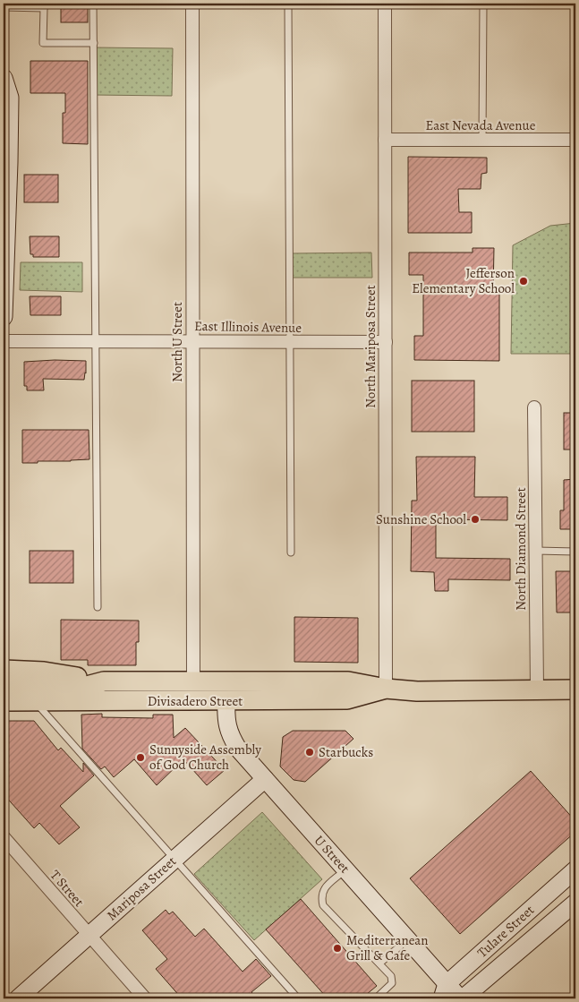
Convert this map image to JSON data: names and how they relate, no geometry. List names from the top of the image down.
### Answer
{
  "streets": {
    "main road": [
      "Divisadero Street",
      "U Street",
      "Mariposa Street",
      "Tulare Street"
    ],
    "street": [
      "East Nevada Avenue",
      "East Illinois Avenue",
      "North U Street",
      "North Mariposa Street",
      "North Diamond Street",
      "T Street"
    ]
  },
  "crossings": [
    ["East Nevada Avenue", "North Mariposa Street"],
    ["East Illinois Avenue", "North U Street"],
    ["East Illinois Avenue", "North Mariposa Street"],
    ["North U Street", "Divisadero Street"],
    ["North Mariposa Street", "Divisadero Street"],
    ["North Diamond Street", "Divisadero Street"],
    ["Divisadero Street", "U Street"],
    ["U Street", "Mariposa Street"],
    ["U Street", "Tulare Street"],
    ["T Street", "Mariposa Street"]
  ],
  "places": [
    "Jefferson Elementary School",
    "Sunshine School",
    "Starbucks",
    "Sunnyside Assembly of God Church",
    "Mediterranean Grill & Cafe"
  ]
}
